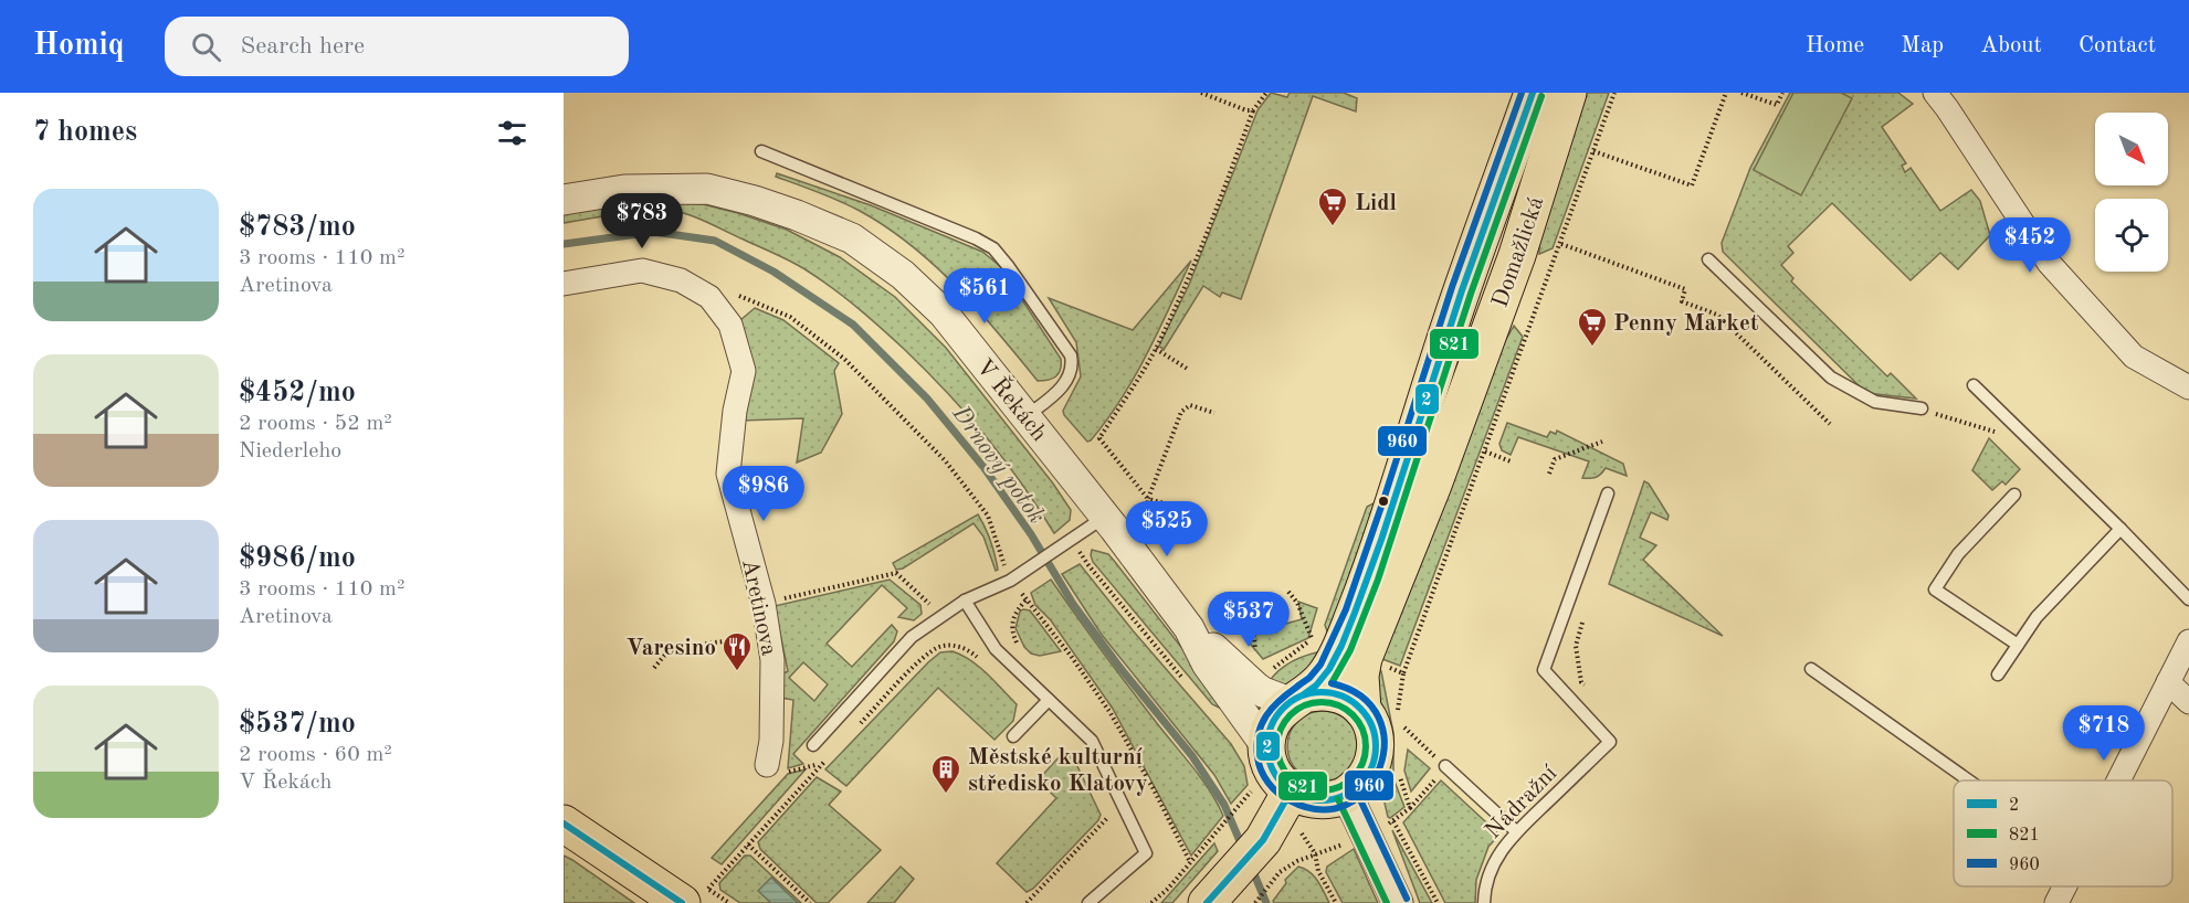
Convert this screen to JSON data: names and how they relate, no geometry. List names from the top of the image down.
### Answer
{
  "streets": {
    "main road": ["Domažlická"],
    "street": ["V Řekách", "Aretinova"],
    "lane": ["Nádražní"]
  },
  "crossings": [
    ["Domažlická", "V Řekách"]
  ],
  "water": ["Drnový potok"],
  "places": {
    "supermarket": ["Lidl", "Penny Market"],
    "restaurant": ["Varesino"],
    "building": ["Městské kulturní středisko Klatovy"]
  },
  "lines": ["transit line 2", "transit line 960", "transit line 821"],
  "legend": ["2", "821", "960"],
  "north": "bottom right",
  "page": {
    "header": "Homiq",
    "search": "Search here",
    "nav": [
      "Home",
      "Map",
      "About",
      "Contact"
    ],
    "heading": "7 homes",
    "list": [
      {
        "name": "$783/mo",
        "note": "3 rooms · 110 m² · Aretinova"
      },
      {
        "name": "$452/mo",
        "note": "2 rooms · 52 m² · Niederleho"
      },
      {
        "name": "$986/mo",
        "note": "3 rooms · 110 m² · Aretinova"
      },
      {
        "name": "$537/mo",
        "note": "2 rooms · 60 m² · V Řekách"
      }
    ],
    "price": [
      "$783",
      "$452",
      "$561",
      "$986",
      "$525",
      "$537",
      "$718"
    ]
  }
}
